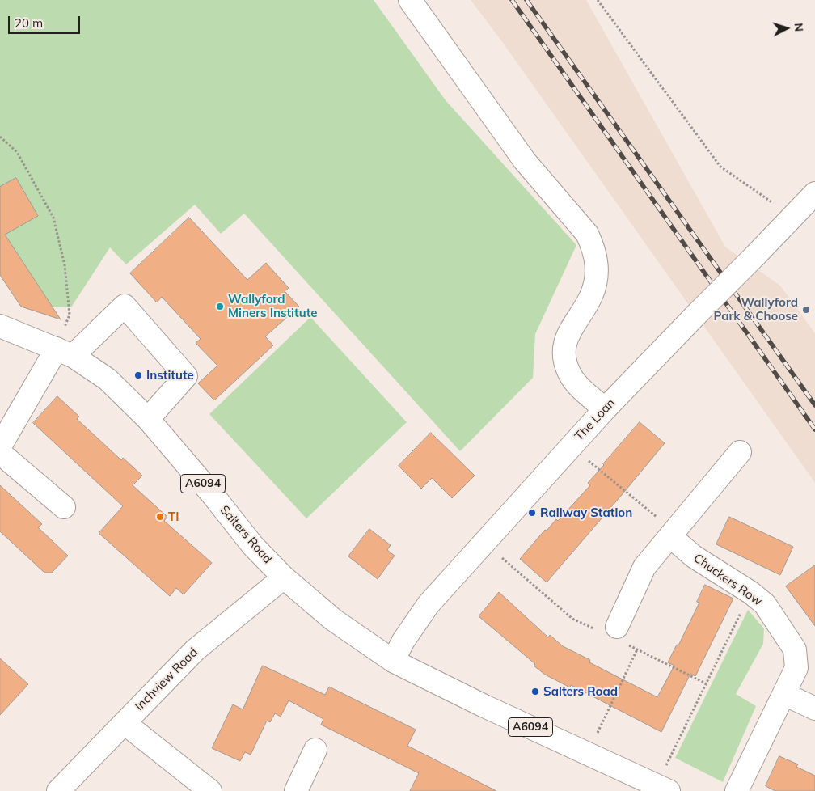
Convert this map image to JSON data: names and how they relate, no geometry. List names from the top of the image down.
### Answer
{
  "streets": {
    "street": [
      "The Loan",
      "A6094",
      "Salters Road",
      "Chuckers Row",
      "Inchview Road"
    ]
  },
  "crossings": [
    ["The Loan", "Salters Road"],
    ["Salters Road", "Inchview Road"]
  ],
  "places": [
    "Wallyford Miners Institute",
    "Wallyford Park & Choose",
    "Institute",
    "Railway Station",
    "TI",
    "Salters Road"
  ],
  "scale_bar": "20 m",
  "north": "right"
}
